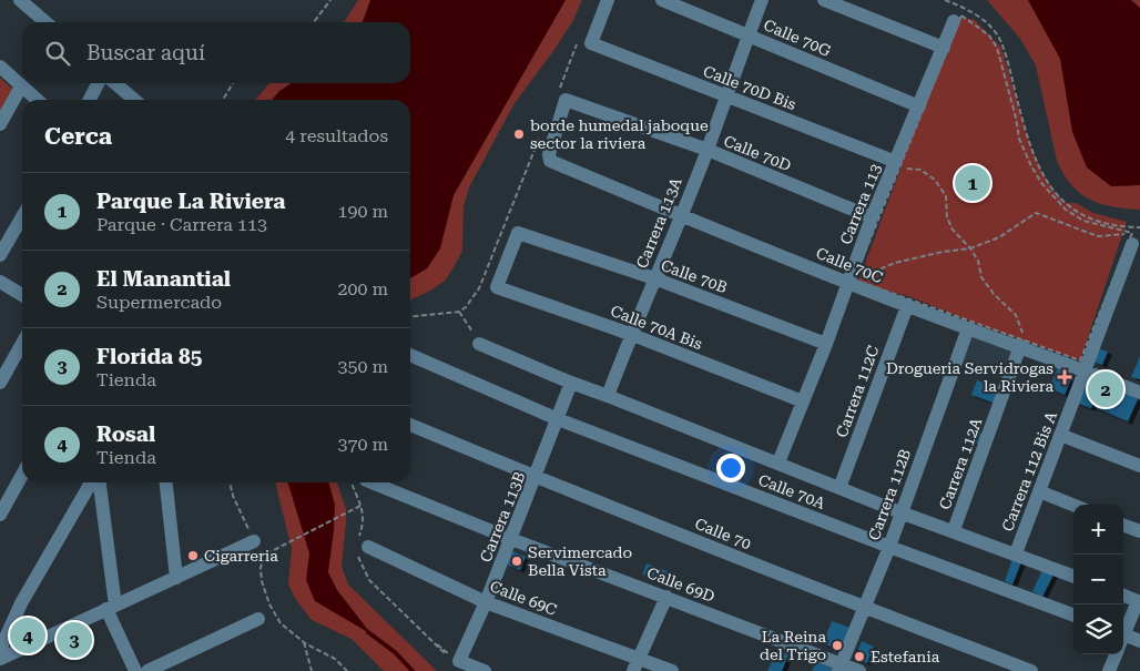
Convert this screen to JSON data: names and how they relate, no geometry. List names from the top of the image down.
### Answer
{
  "streets": {
    "street": [
      "Calle 70G",
      "Calle 70D Bis",
      "Calle 70D",
      "Carrera 113",
      "Carrera 113A",
      "Calle 70C",
      "Calle 70B",
      "Calle 70A Bis",
      "Carrera 112C",
      "Carrera 112A",
      "Carrera 112 Bis A",
      "Calle 70A",
      "Carrera 112B",
      "Carrera 113B",
      "Calle 70",
      "Calle 69D",
      "Calle 69C"
    ]
  },
  "crossings": [
    ["Calle 70G", "Carrera 113"],
    ["Calle 70G", "Carrera 113A"],
    ["Calle 70D Bis", "Carrera 113"],
    ["Calle 70D Bis", "Carrera 113A"],
    ["Calle 70D", "Carrera 113"],
    ["Calle 70D", "Carrera 113A"],
    ["Calle 70D", "Calle 70C"],
    ["Carrera 113", "Calle 70C"],
    ["Carrera 113", "Calle 70B"],
    ["Carrera 113", "Calle 70A Bis"],
    ["Carrera 113", "Calle 70A"],
    ["Carrera 113A", "Calle 70C"],
    ["Carrera 113A", "Calle 70B"],
    ["Carrera 113A", "Calle 70A Bis"],
    ["Carrera 113A", "Calle 70A"],
    ["Calle 70C", "Carrera 112C"],
    ["Calle 70C", "Carrera 112A"],
    ["Calle 70C", "Carrera 112 Bis A"],
    ["Calle 70C", "Carrera 112B"],
    ["Calle 70B", "Calle 70A Bis"],
    ["Carrera 112C", "Calle 70A"],
    ["Carrera 112A", "Calle 70A"],
    ["Carrera 112 Bis A", "Calle 70A"],
    ["Calle 70A", "Carrera 112B"],
    ["Calle 70A", "Carrera 113B"],
    ["Carrera 112B", "Calle 70"],
    ["Carrera 112B", "Calle 69D"],
    ["Carrera 113B", "Calle 70"],
    ["Carrera 113B", "Calle 69D"],
    ["Carrera 113B", "Calle 69C"]
  ],
  "places": {
    "other": [
      "borde humedal jaboque sector la riviera",
      "Cigarreria",
      "Servimercado Bella Vista",
      "La Reina del Trigo",
      "Estefania"
    ],
    "health": ["Drogueria Servidrogas la Riviera"]
  },
  "page": {
    "search": "Buscar aquí",
    "heading": ["Cerca", "4 resultados"],
    "pins": [
      "1",
      "2",
      "4",
      "3"
    ],
    "list": [
      {
        "mark": "1",
        "name": "Parque La Riviera",
        "note": "Parque · Carrera 113",
        "value": "190 m"
      },
      {
        "mark": "2",
        "name": "El Manantial",
        "note": "Supermercado",
        "value": "200 m"
      },
      {
        "mark": "3",
        "name": "Florida 85",
        "note": "Tienda",
        "value": "350 m"
      },
      {
        "mark": "4",
        "name": "Rosal",
        "note": "Tienda",
        "value": "370 m"
      }
    ],
    "map_buttons": ["+", "−"]
  }
}
